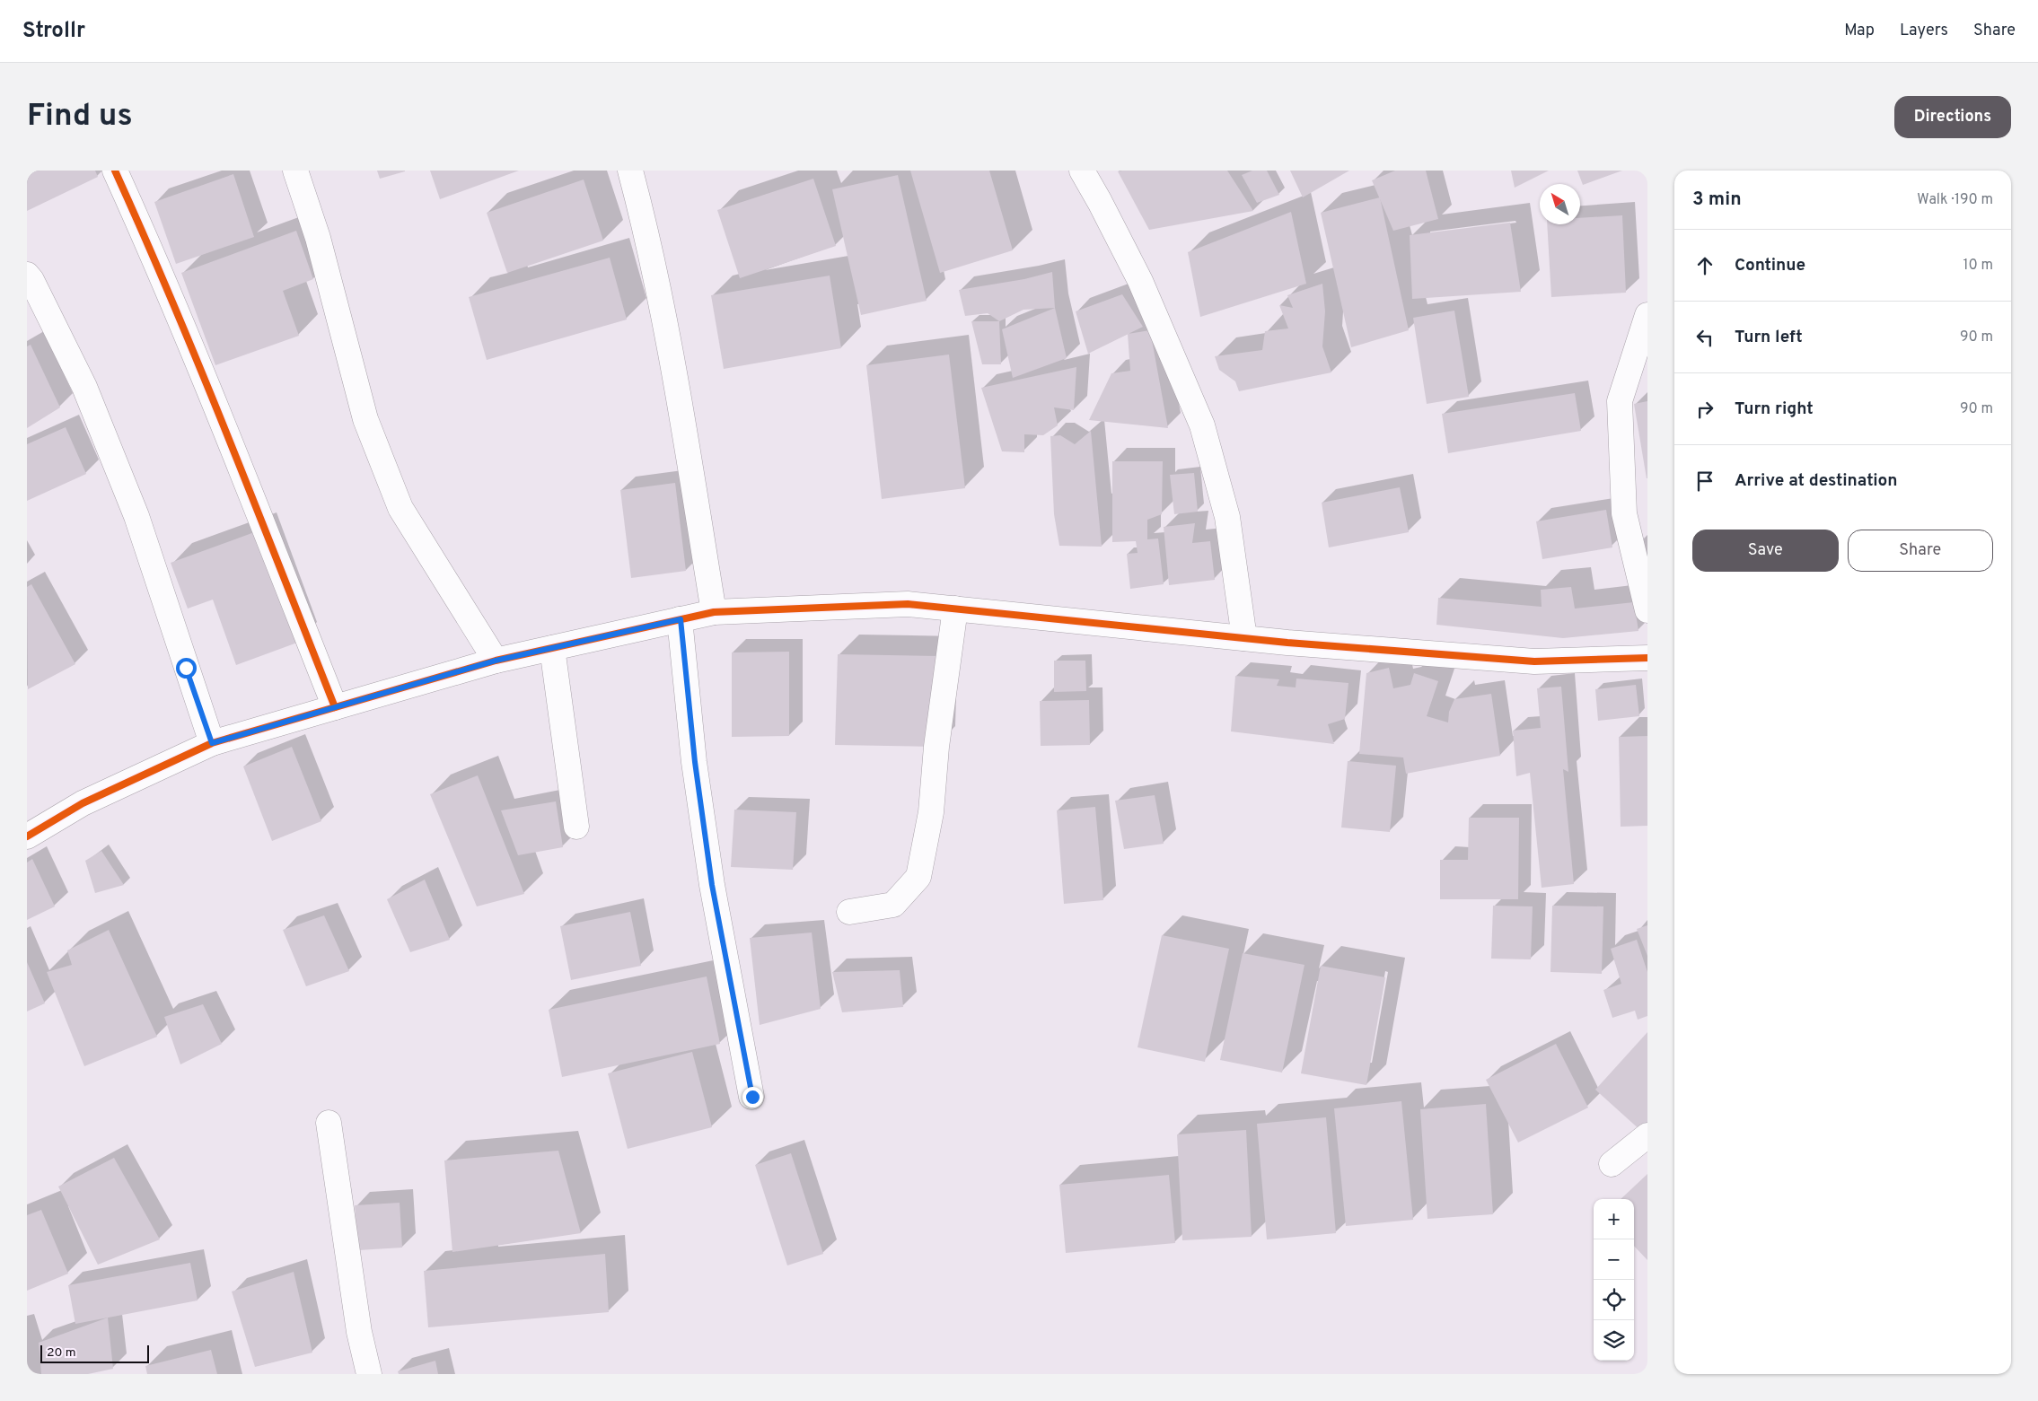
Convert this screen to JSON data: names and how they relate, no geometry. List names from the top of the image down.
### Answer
{
  "scale_bar": "20 m",
  "north": "top left",
  "page": {
    "header": "Strollr",
    "nav": ["Map", "Layers", "Share"],
    "buttons": [
      "Directions",
      ["Save", "Share"]
    ],
    "title": "Find us",
    "heading": ["3 min", "Walk · 190 m"],
    "list": [
      ["Continue", "10 m"],
      ["Turn left", "90 m"],
      ["Turn right", "90 m"],
      "Arrive at destination"
    ],
    "map_buttons": ["+", "−"],
    "scale": "20 m"
  }
}
